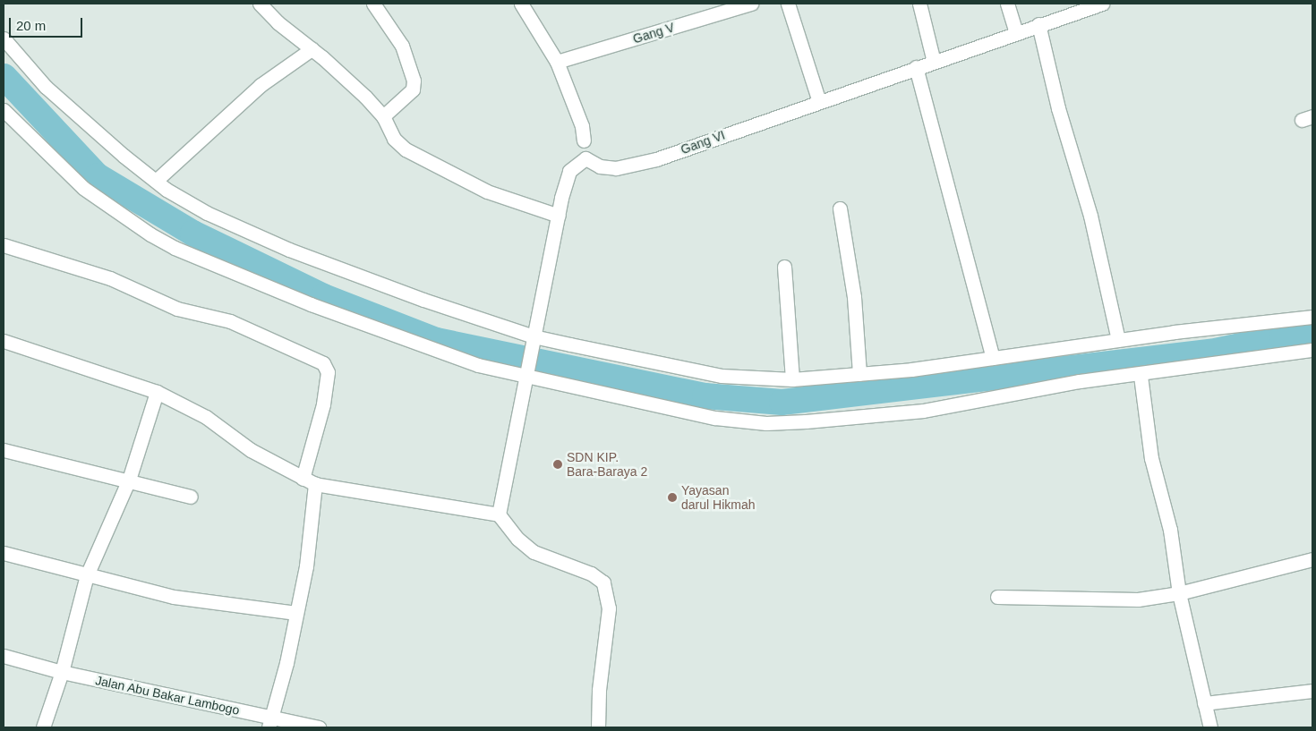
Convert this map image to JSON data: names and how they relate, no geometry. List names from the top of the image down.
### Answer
{
  "streets": {
    "street": ["Gang V", "Gang VI", "Jalan Abu Bakar Lambogo"]
  },
  "places": ["SDN KIP. Bara-Baraya 2", "Yayasan darul Hikmah"],
  "scale_bar": "20 m"
}
